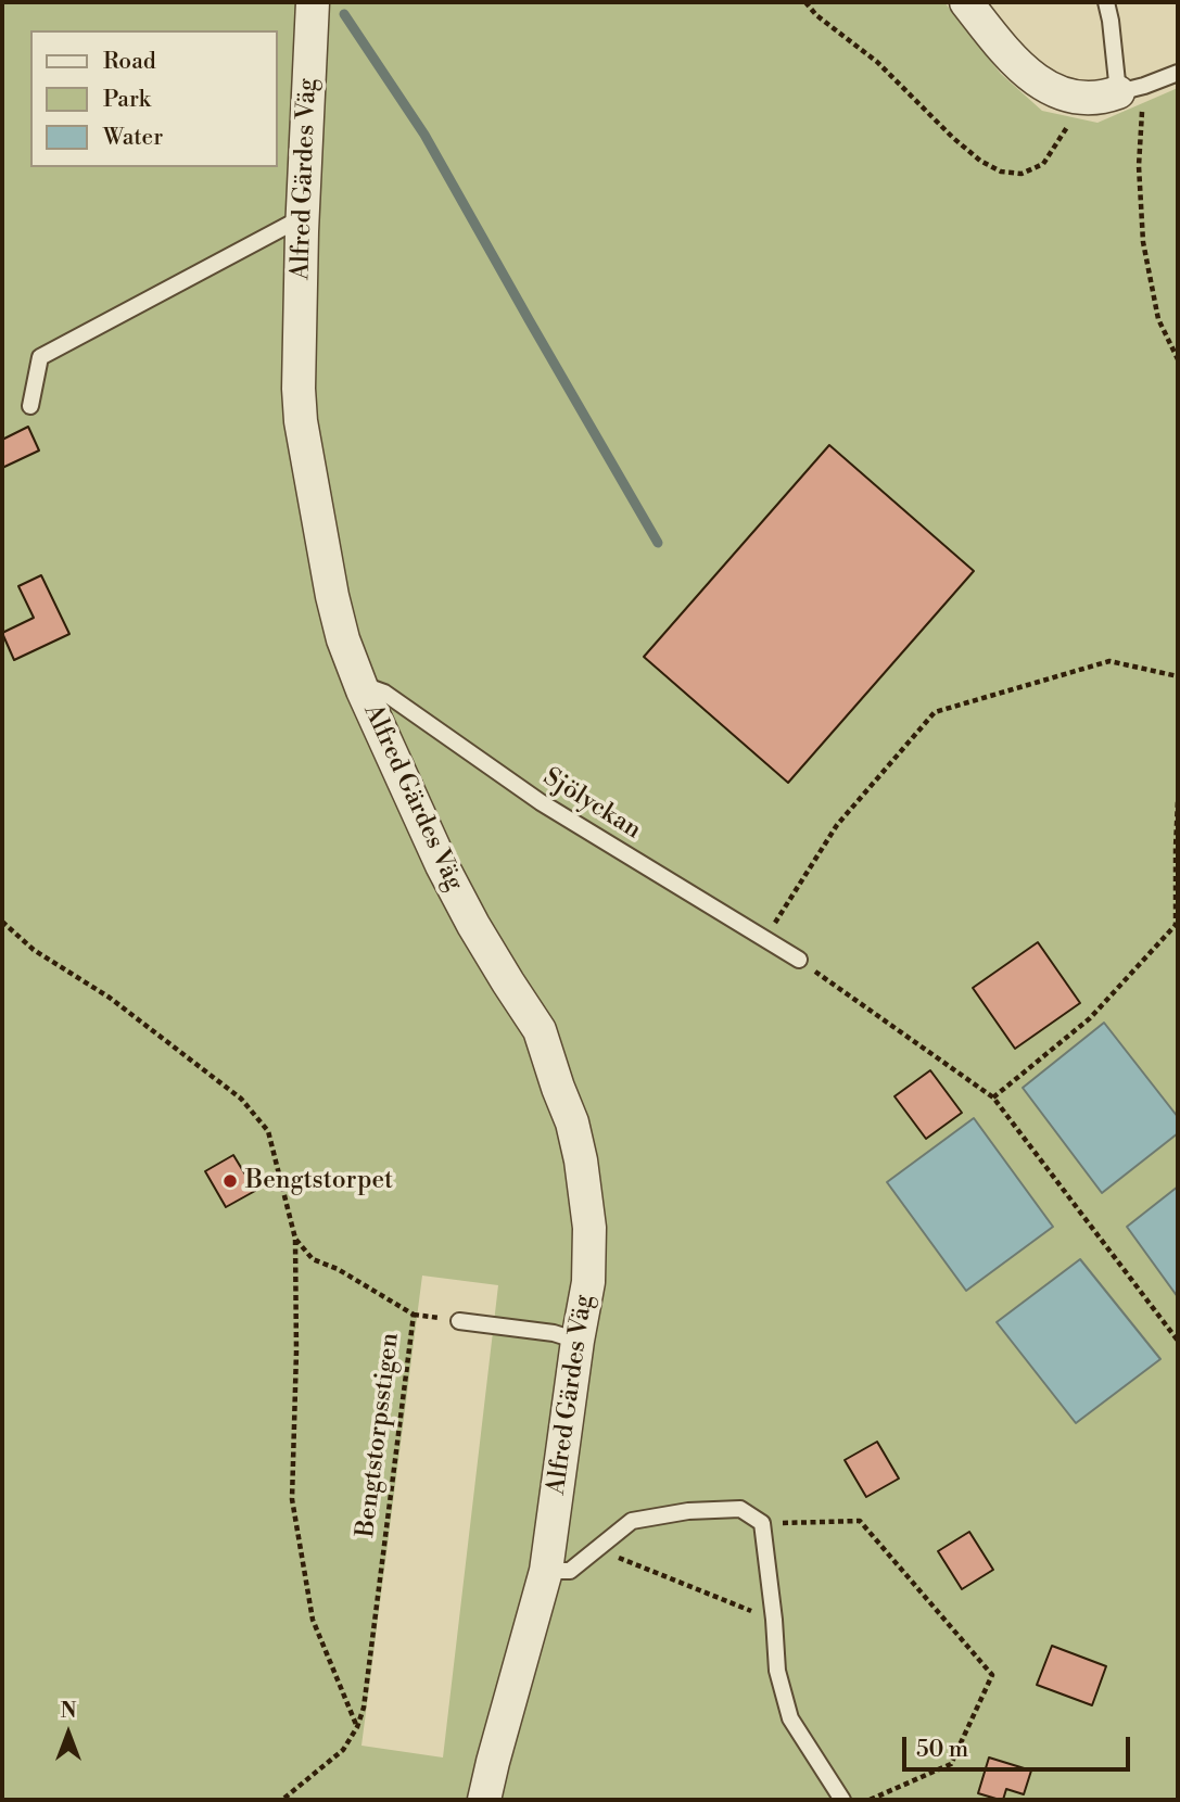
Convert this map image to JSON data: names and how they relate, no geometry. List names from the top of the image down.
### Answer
{
  "streets": {
    "street": ["Alfred Gärdes Väg"],
    "lane": ["Sjölyckan"],
    "path": ["Bengtstorpsstigen"]
  },
  "crossings": [
    ["Alfred Gärdes Väg", "Sjölyckan"]
  ],
  "places": ["Bengtstorpet"],
  "legend": ["Road", "Park", "Water"],
  "scale_bar": "50 m",
  "north": "top"
}
